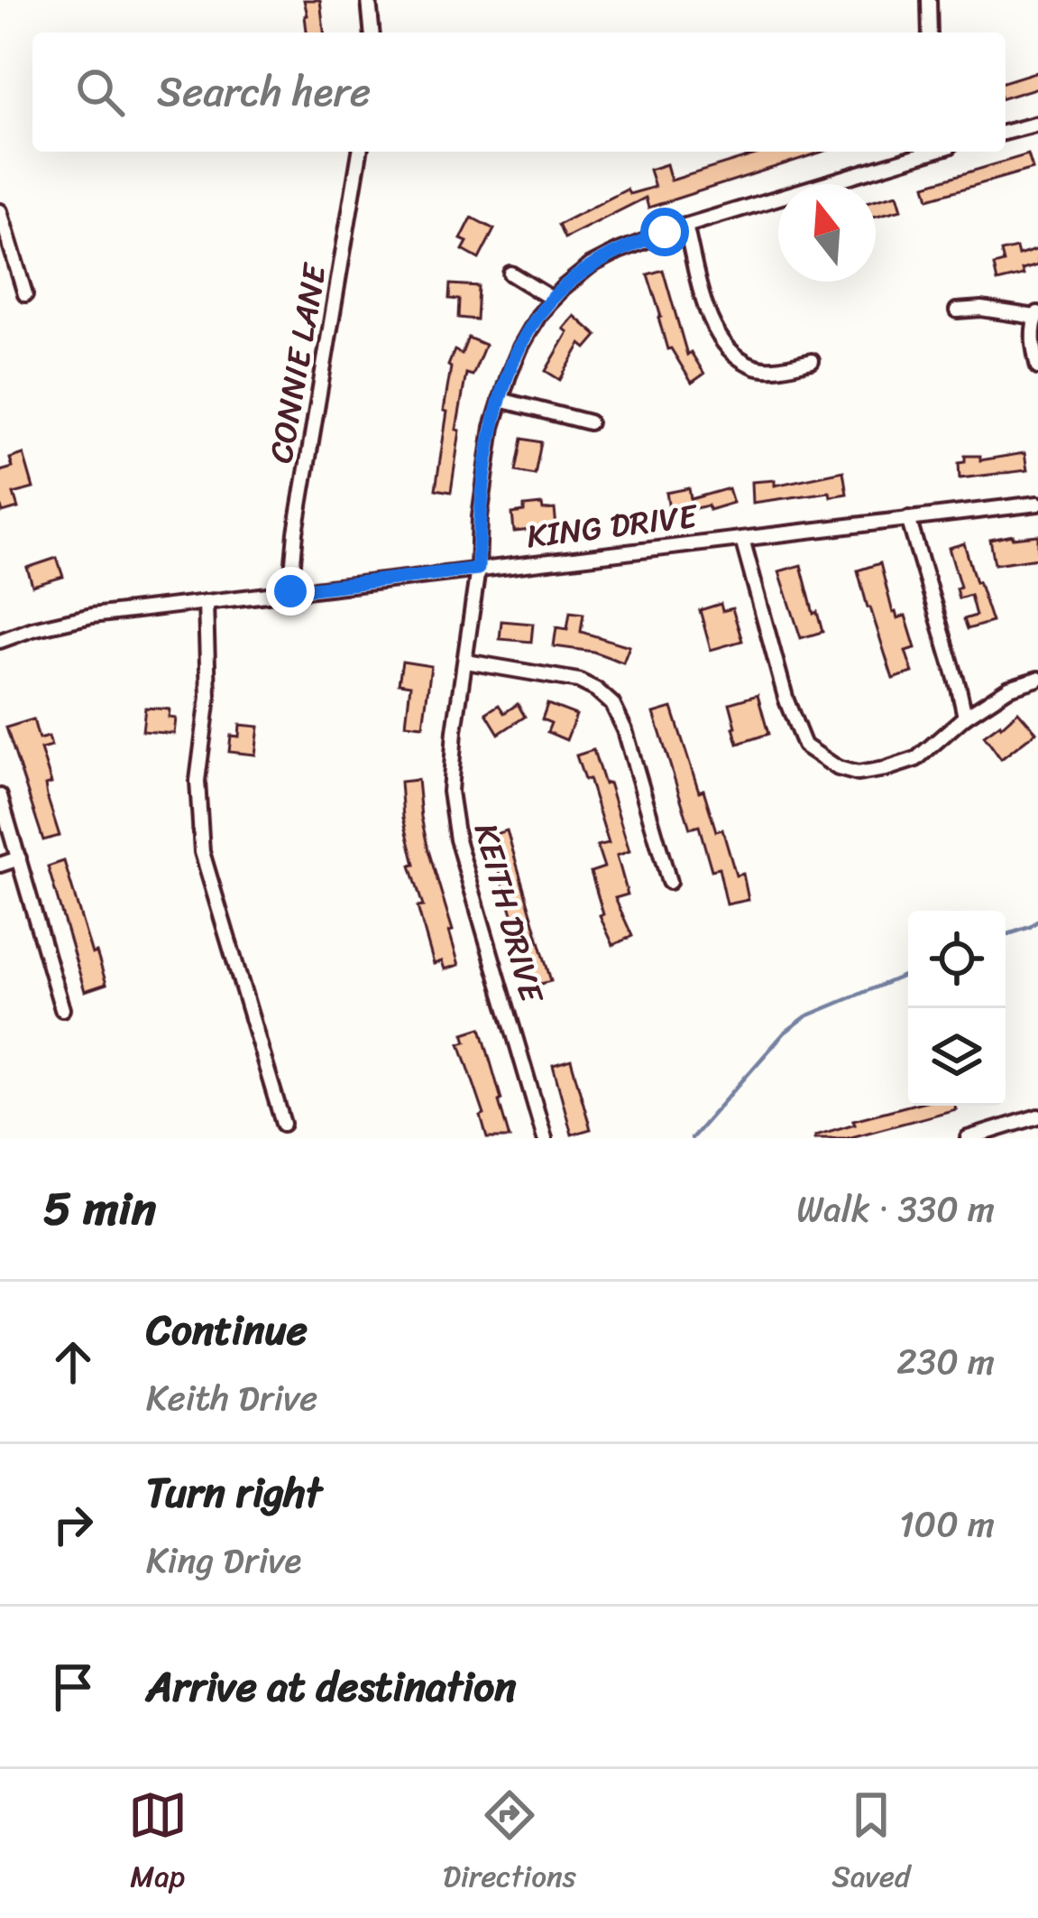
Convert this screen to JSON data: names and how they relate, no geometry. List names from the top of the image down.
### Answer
{
  "streets": {
    "street": ["CONNIE LANE", "KING DRIVE", "KEITH DRIVE"]
  },
  "crossings": [
    ["CONNIE LANE", "KING DRIVE"],
    ["KING DRIVE", "KEITH DRIVE"]
  ],
  "north": "top",
  "page": {
    "search": "Search here",
    "heading": ["5 min", "Walk · 330 m"],
    "list": [
      ["Continue", "Keith Drive", "230 m"],
      ["Turn right", "King Drive", "100 m"],
      "Arrive at destination"
    ],
    "nav": ["Map", "Directions", "Saved"]
  }
}
